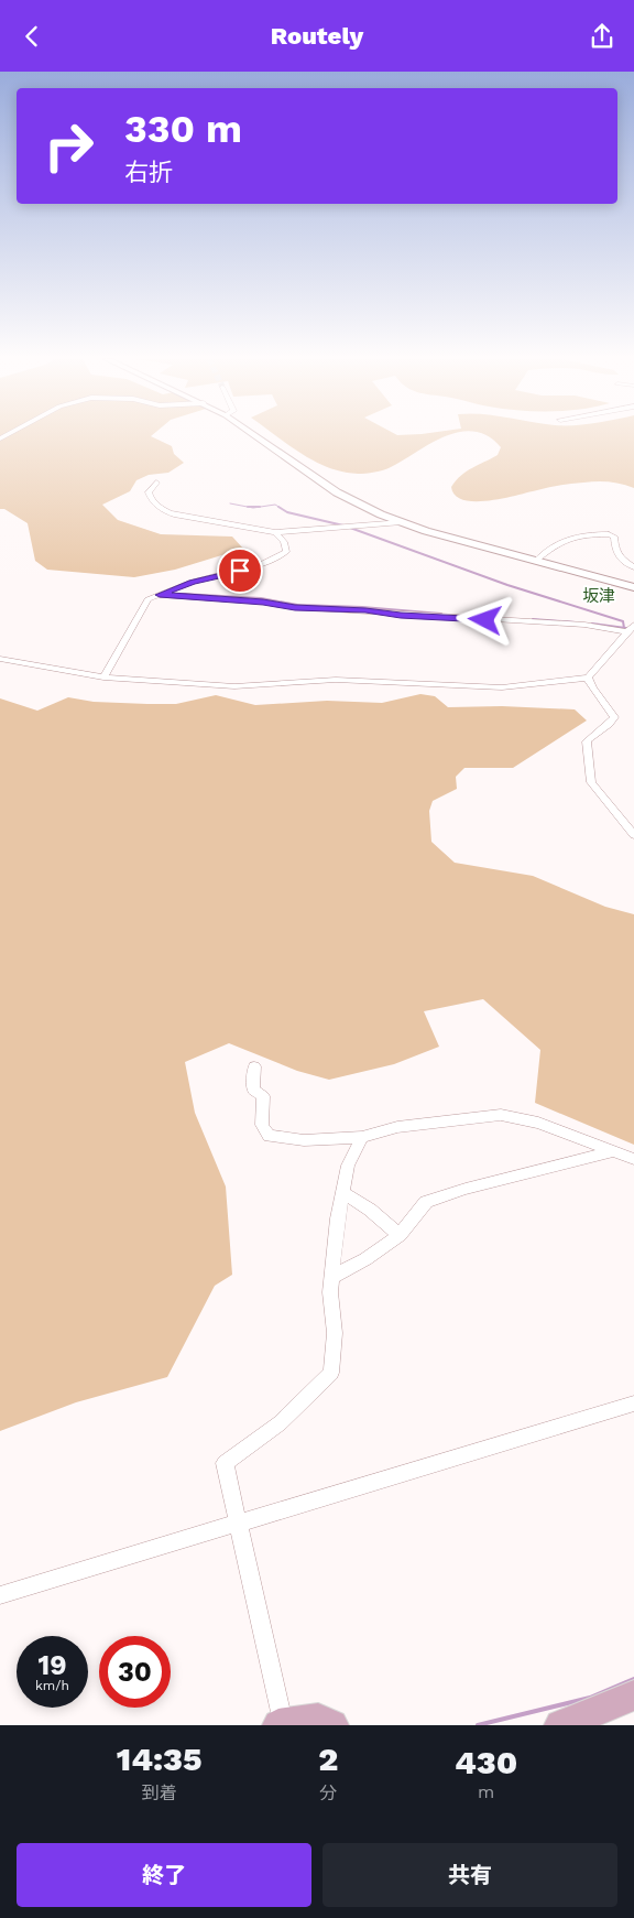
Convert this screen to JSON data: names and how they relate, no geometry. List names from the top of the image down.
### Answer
{
  "districts": ["坂津"],
  "page": {
    "header": "Routely",
    "turn": ["330 m", "右折"],
    "speed": "19 km/h",
    "limit": "30",
    "eta": [
      "14:35",
      "到着",
      "2",
      "分",
      "430",
      "m"
    ],
    "buttons": ["終了", "共有"]
  }
}
